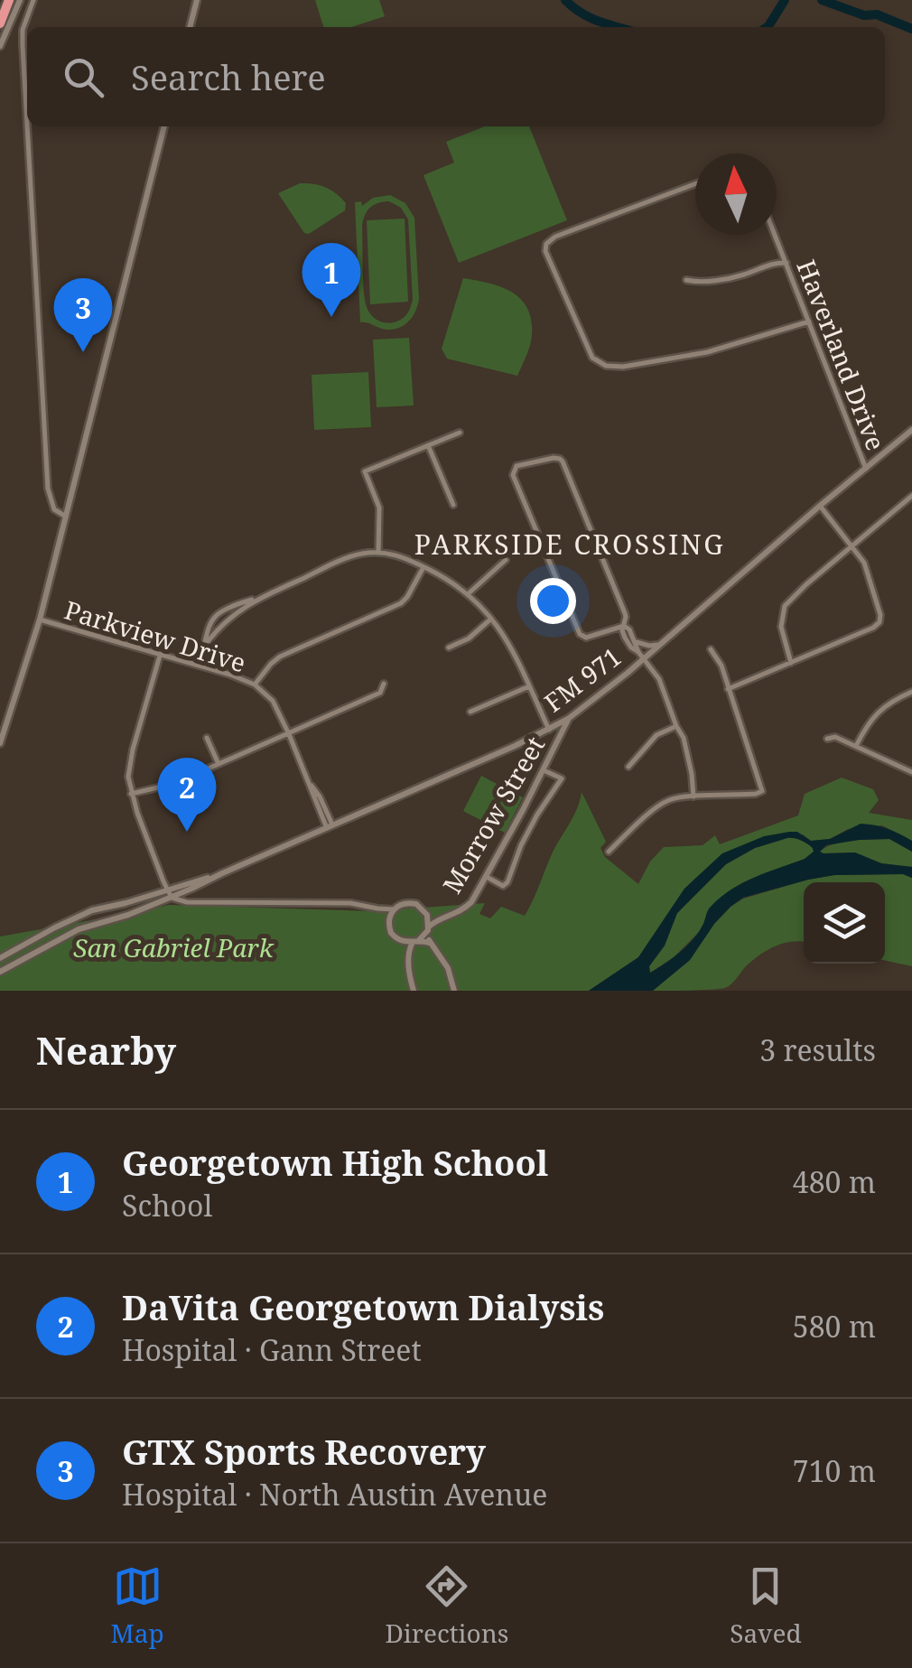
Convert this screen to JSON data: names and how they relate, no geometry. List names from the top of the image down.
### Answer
{
  "streets": {
    "main road": ["FM 971", "Morrow Street"],
    "street": ["Haverland Drive", "Parkview Drive"]
  },
  "crossings": [
    ["Haverland Drive", "FM 971"],
    ["Parkview Drive", "FM 971"],
    ["FM 971", "Morrow Street"]
  ],
  "districts": ["PARKSIDE CROSSING"],
  "parks": ["San Gabriel Park"],
  "north": "top",
  "page": {
    "search": "Search here",
    "pins": ["1", "3", "2"],
    "heading": ["Nearby", "3 results"],
    "list": [
      {
        "mark": "1",
        "name": "Georgetown High School",
        "note": "School",
        "value": "480 m"
      },
      {
        "mark": "2",
        "name": "DaVita Georgetown Dialysis",
        "note": "Hospital · Gann Street",
        "value": "580 m"
      },
      {
        "mark": "3",
        "name": "GTX Sports Recovery",
        "note": "Hospital · North Austin Avenue",
        "value": "710 m"
      }
    ],
    "nav": ["Map", "Directions", "Saved"]
  }
}
